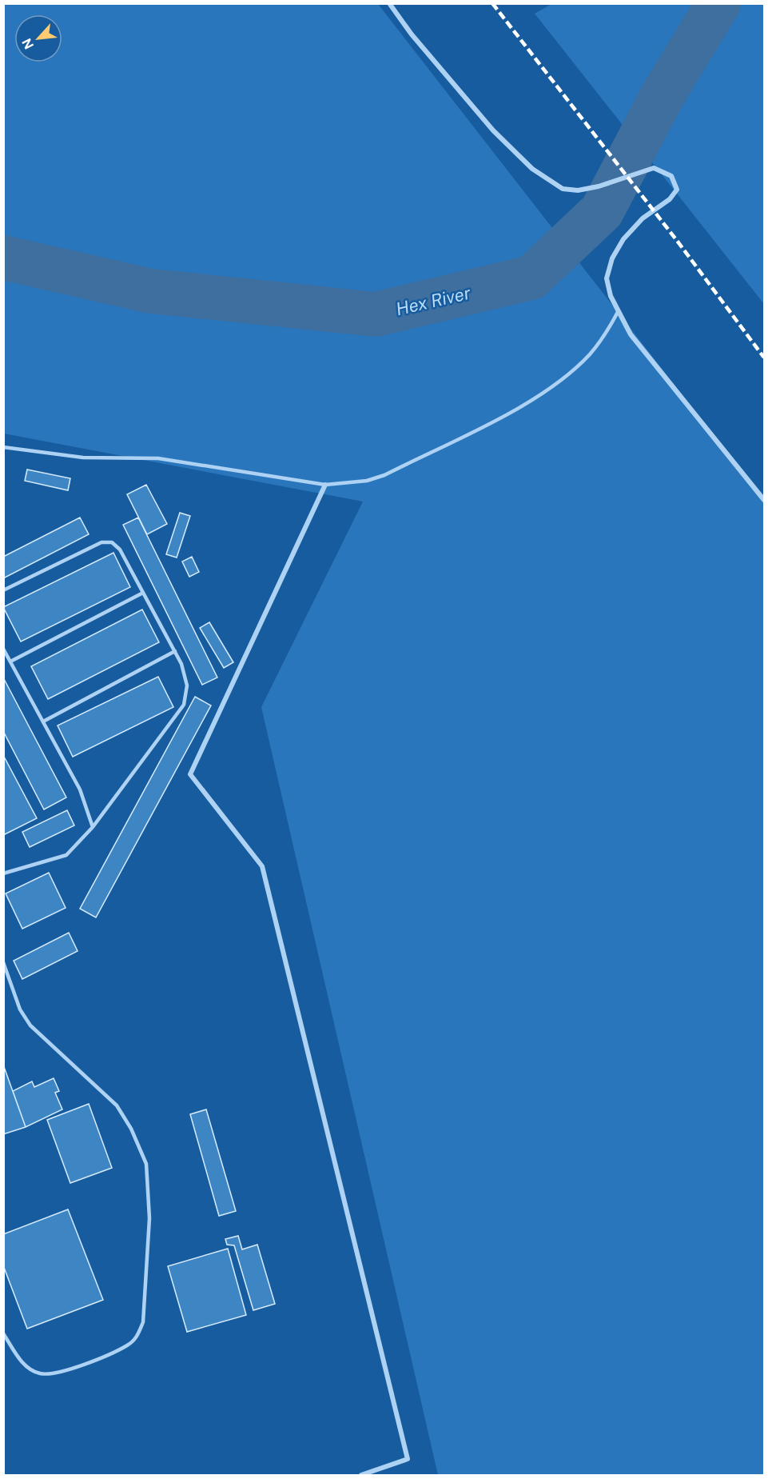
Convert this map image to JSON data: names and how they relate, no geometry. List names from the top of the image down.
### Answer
{
  "water": ["Hex River"],
  "north": "bottom left"
}
